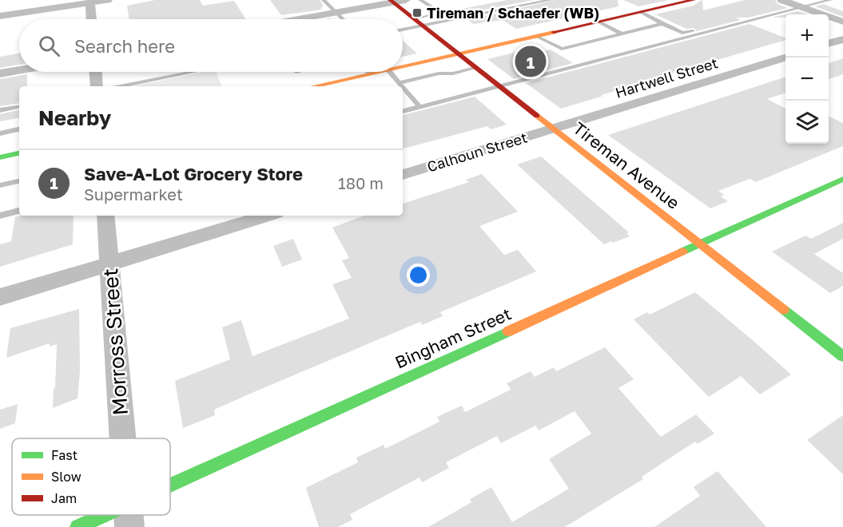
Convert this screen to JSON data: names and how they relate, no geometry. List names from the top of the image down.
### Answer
{
  "streets": {
    "street": [
      "Hartwell Street",
      "Calhoun Street",
      "Tireman Avenue",
      "Bingham Street",
      "Morross Street"
    ]
  },
  "crossings": [
    ["Hartwell Street", "Calhoun Street"],
    ["Hartwell Street", "Tireman Avenue"],
    ["Calhoun Street", "Tireman Avenue"],
    ["Tireman Avenue", "Bingham Street"]
  ],
  "places": {
    "transit": ["Tireman / Schaefer (WB)"]
  },
  "legend": ["Fast", "Slow", "Jam"],
  "page": {
    "map_buttons": ["+", "−"],
    "search": "Search here",
    "pins": "1",
    "heading": "Nearby",
    "list": [
      {
        "mark": "1",
        "name": "Save-A-Lot Grocery Store",
        "note": "Supermarket",
        "value": "180 m"
      }
    ]
  }
}
